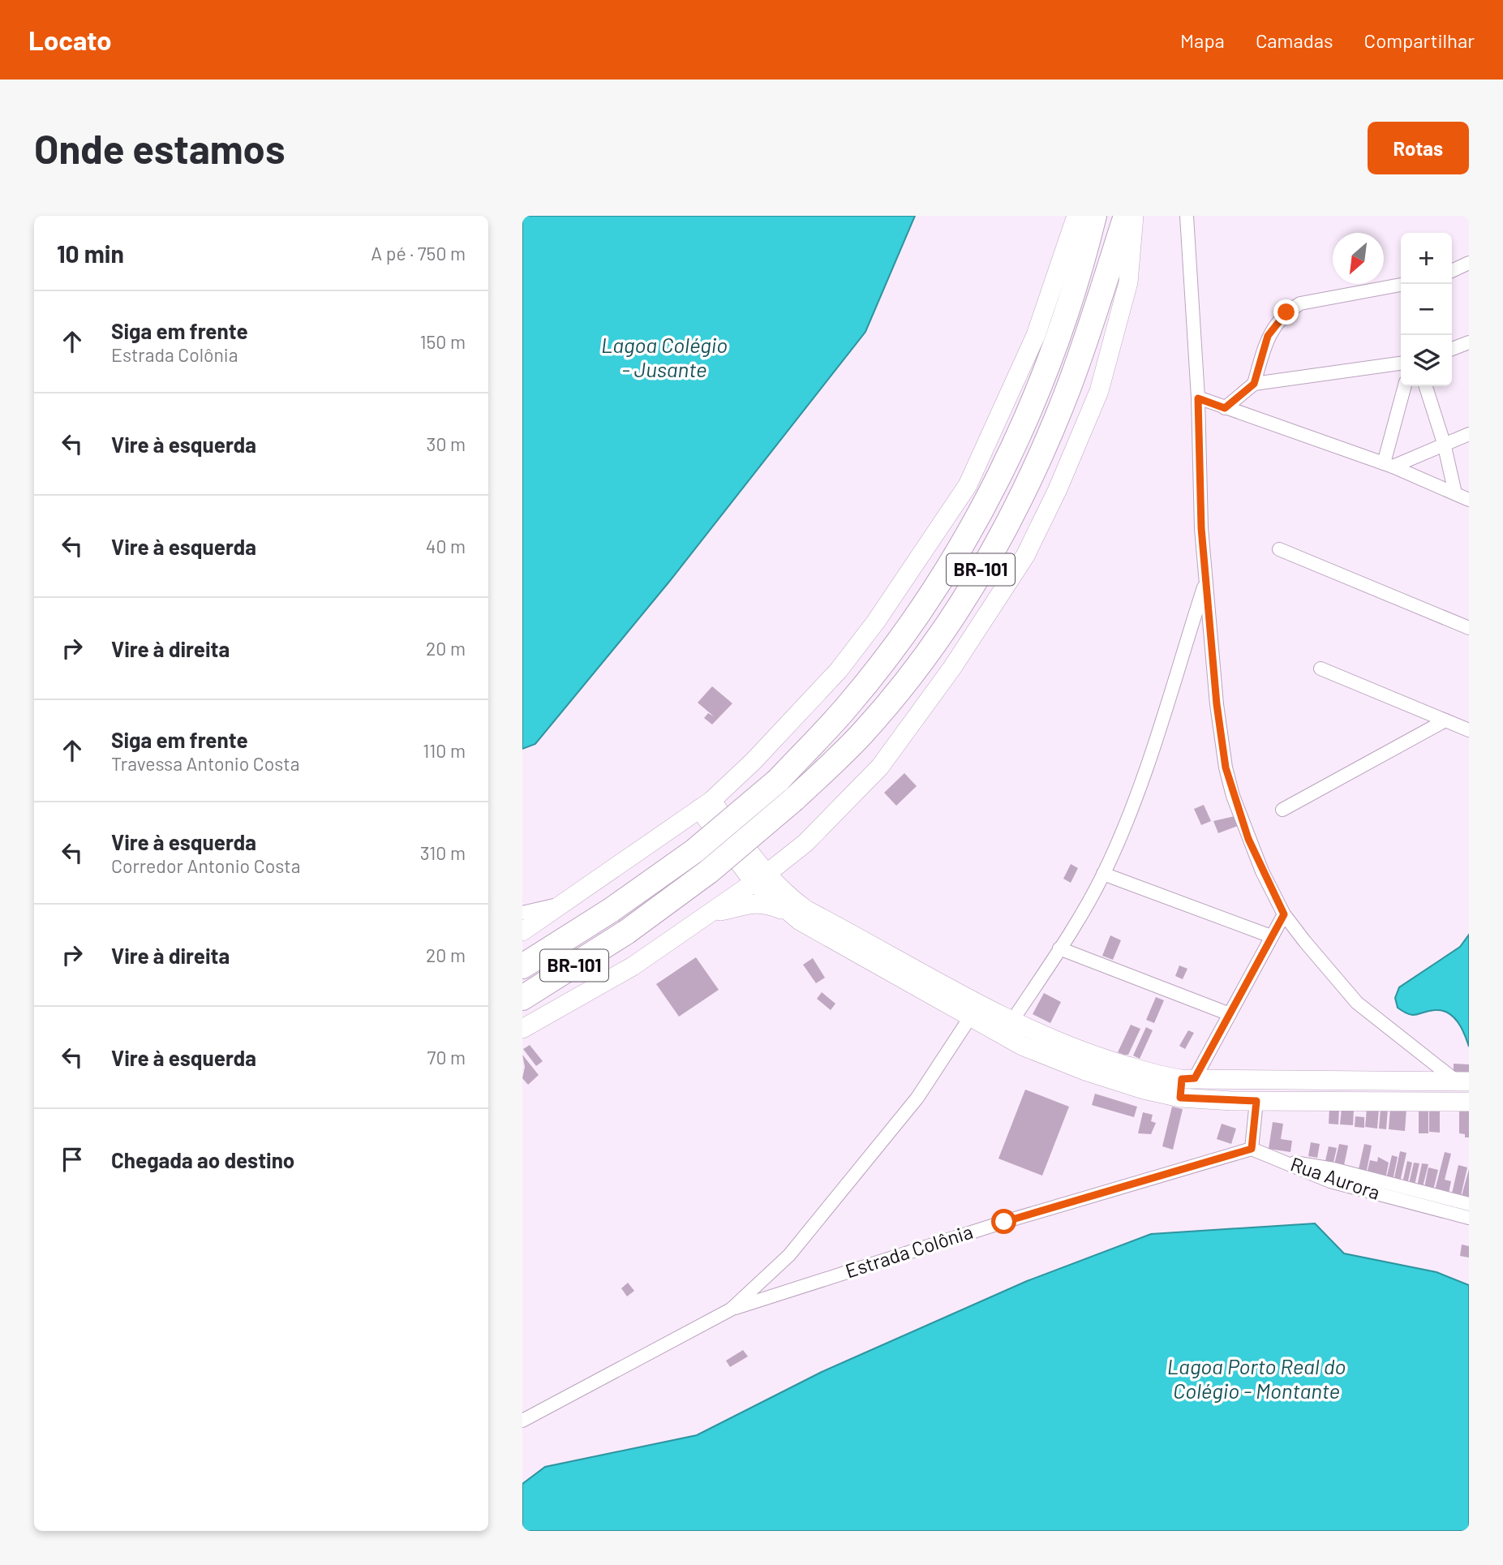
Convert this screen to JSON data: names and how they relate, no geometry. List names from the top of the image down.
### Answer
{
  "streets": {
    "highway": ["BR-101"],
    "street": ["Rua Aurora", "Estrada Colônia"]
  },
  "water": ["Lagoa Colégio - Jusante", "Lagoa Porto Real do Colégio - Montante"],
  "north": "bottom left",
  "page": {
    "header": "Locato",
    "nav": ["Mapa", "Camadas", "Compartilhar"],
    "buttons": "Rotas",
    "title": "Onde estamos",
    "heading": ["10 min", "A pé · 750 m"],
    "map_buttons": ["+", "−"],
    "list": [
      ["Siga em frente", "Estrada Colônia", "150 m"],
      ["Vire à esquerda", "30 m"],
      ["Vire à esquerda", "40 m"],
      ["Vire à direita", "20 m"],
      ["Siga em frente", "Travessa Antonio Costa", "110 m"],
      ["Vire à esquerda", "Corredor Antonio Costa", "310 m"],
      ["Vire à direita", "20 m"],
      ["Vire à esquerda", "70 m"],
      "Chegada ao destino"
    ]
  }
}
